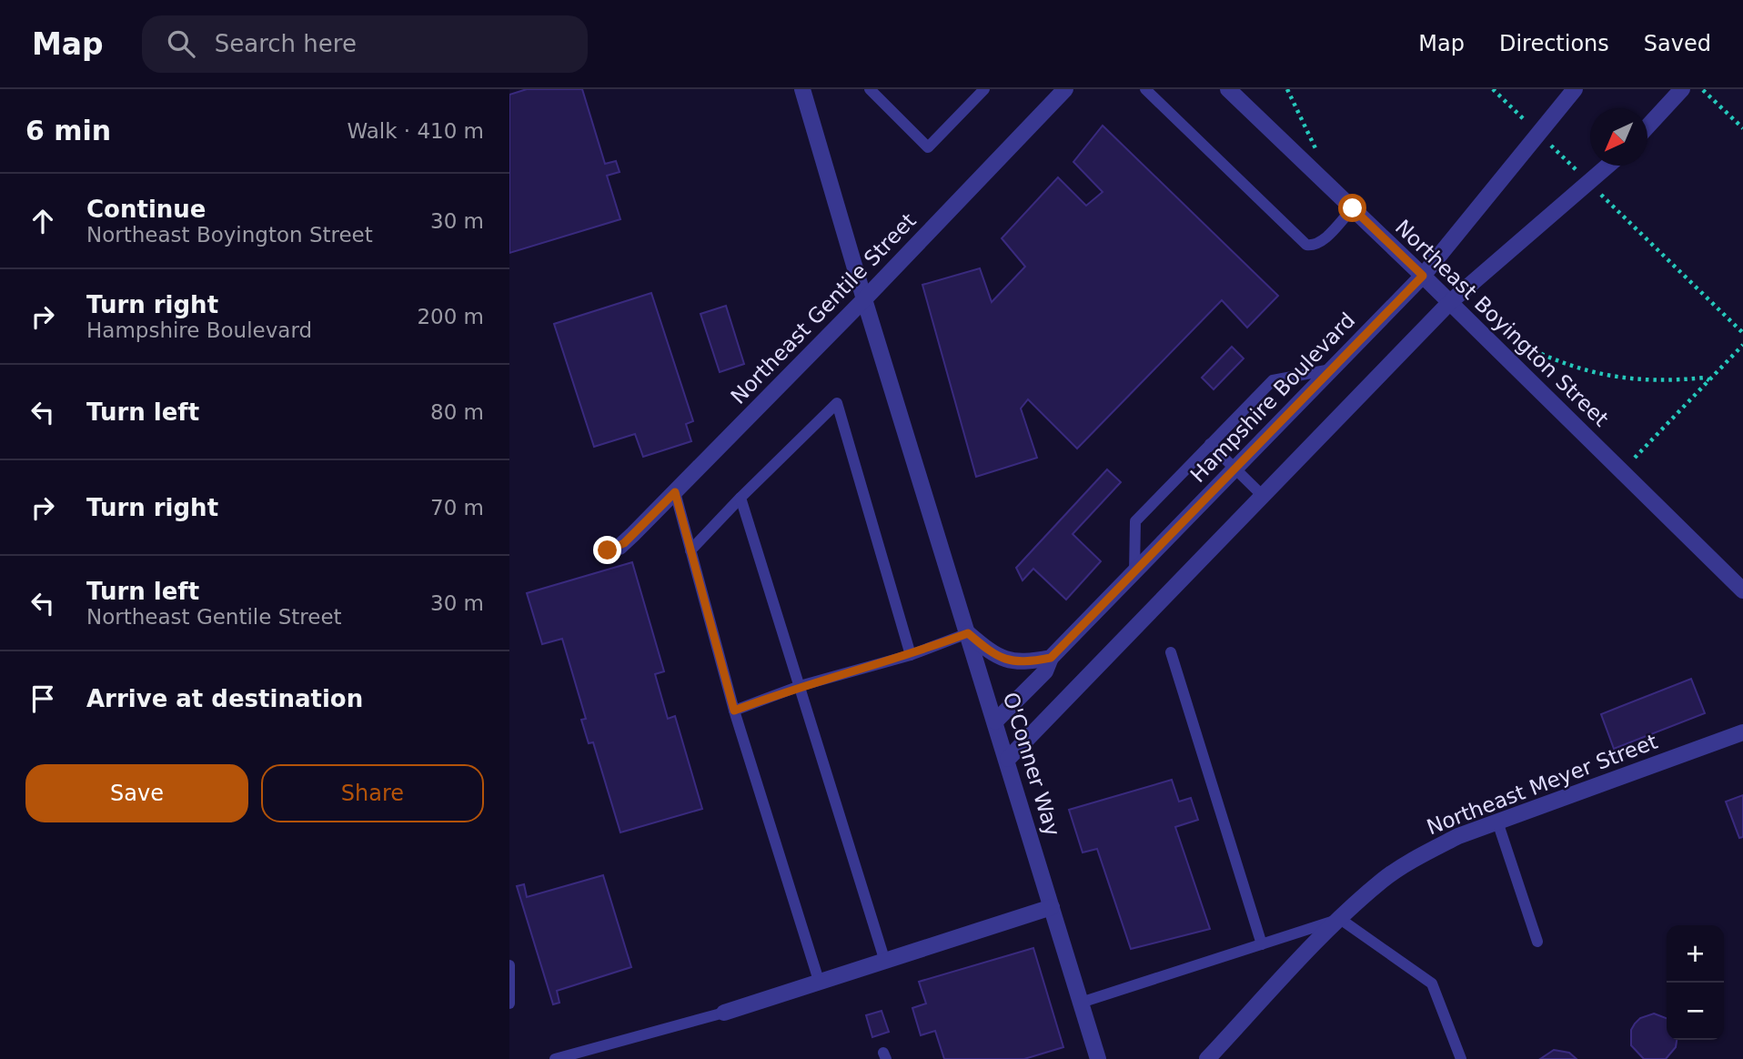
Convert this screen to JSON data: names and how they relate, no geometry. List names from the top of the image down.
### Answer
{
  "streets": {
    "street": [
      "Northeast Gentile Street",
      "Northeast Boyington Street",
      "Hampshire Boulevard",
      "O'Conner Way",
      "Northeast Meyer Street"
    ]
  },
  "crossings": [
    ["Northeast Gentile Street", "O'Conner Way"],
    ["Northeast Boyington Street", "Hampshire Boulevard"],
    ["Hampshire Boulevard", "O'Conner Way"]
  ],
  "north": "bottom left",
  "page": {
    "header": "Map",
    "search": "Search here",
    "nav": ["Map", "Directions", "Saved"],
    "heading": ["6 min", "Walk · 410 m"],
    "list": [
      ["Continue", "Northeast Boyington Street", "30 m"],
      ["Turn right", "Hampshire Boulevard", "200 m"],
      ["Turn left", "80 m"],
      ["Turn right", "70 m"],
      ["Turn left", "Northeast Gentile Street", "30 m"],
      "Arrive at destination"
    ],
    "buttons": ["Save", "Share"],
    "map_buttons": ["+", "−"]
  }
}
